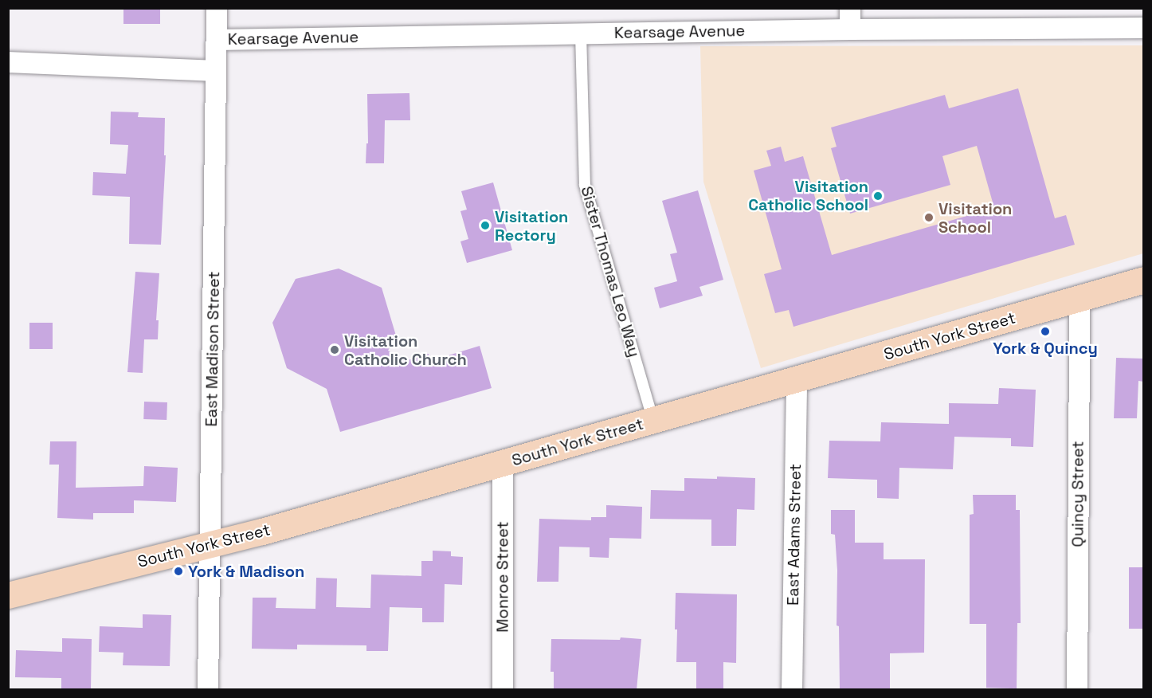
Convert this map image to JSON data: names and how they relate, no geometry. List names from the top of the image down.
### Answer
{
  "streets": {
    "main road": ["South York Street"],
    "street": [
      "Kearsage Avenue",
      "East Madison Street",
      "Quincy Street",
      "East Adams Street",
      "Monroe Street"
    ],
    "lane": ["Sister Thomas Leo Way"]
  },
  "crossings": [
    ["Kearsage Avenue", "Sister Thomas Leo Way"],
    ["Kearsage Avenue", "East Madison Street"],
    ["Sister Thomas Leo Way", "South York Street"],
    ["South York Street", "East Madison Street"],
    ["South York Street", "Quincy Street"],
    ["South York Street", "East Adams Street"],
    ["South York Street", "Monroe Street"]
  ],
  "places": [
    "Visitation Catholic School",
    "Visitation School",
    "Visitation Rectory",
    "York & Quincy",
    "Visitation Catholic Church",
    "York & Madison"
  ]
}
